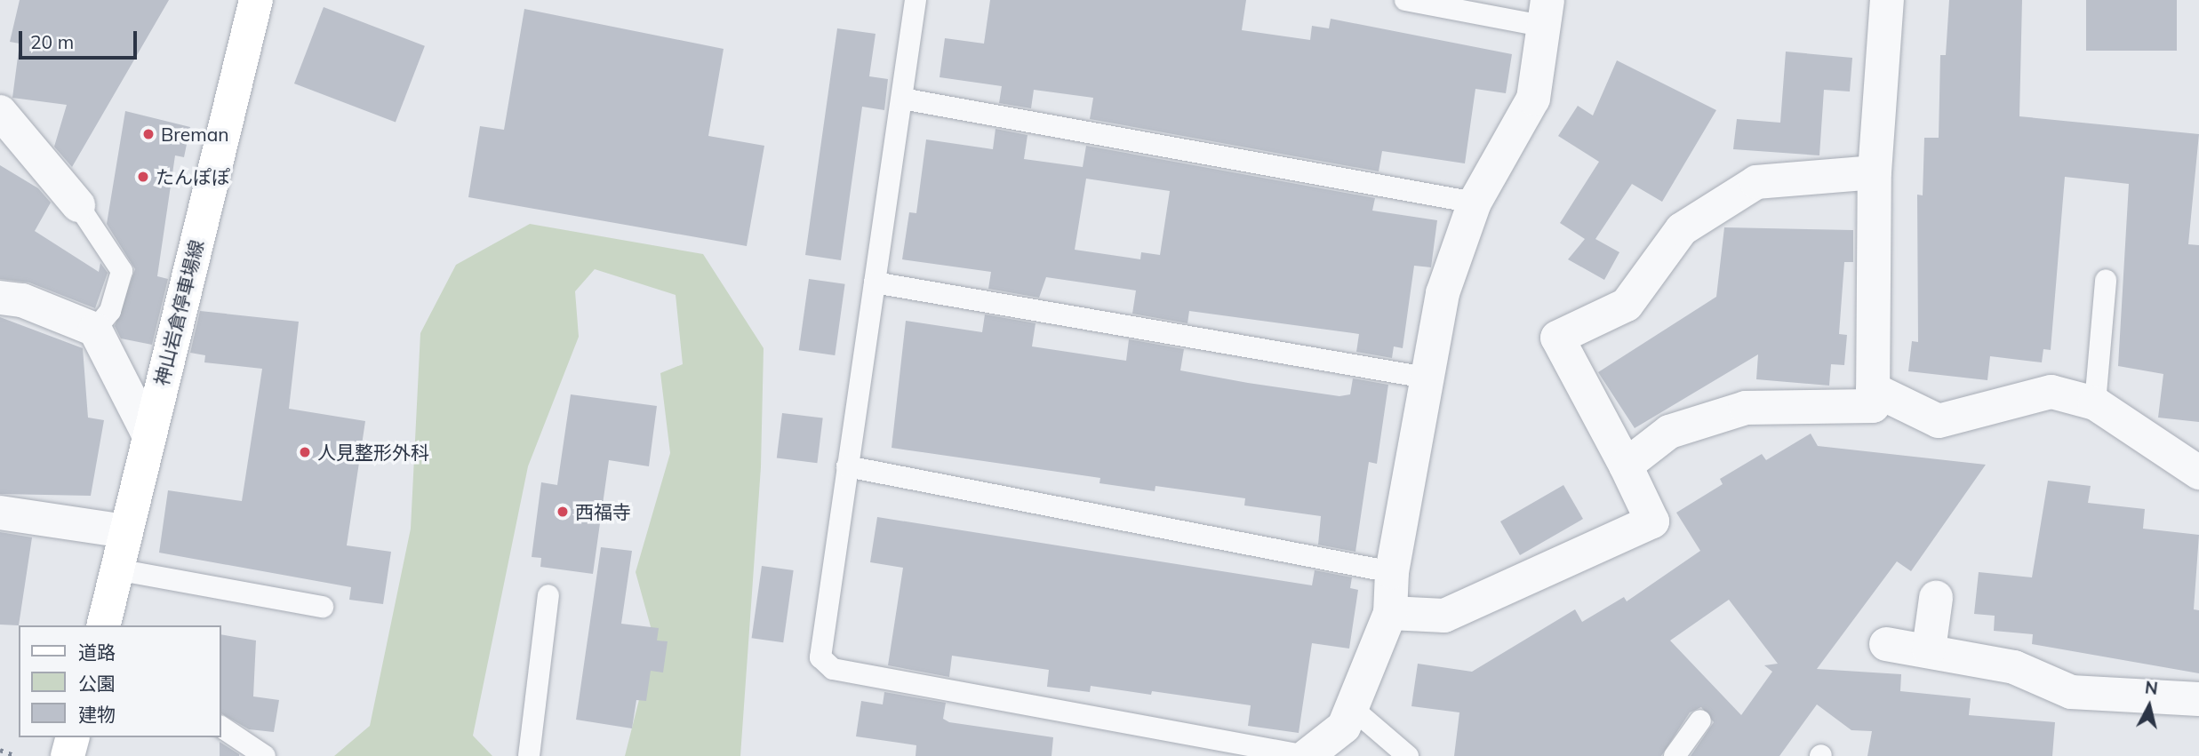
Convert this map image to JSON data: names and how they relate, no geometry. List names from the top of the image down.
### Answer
{
  "streets": {
    "main road": ["神山岩倉停車場線"]
  },
  "places": [
    "Breman",
    "たんぽぽ",
    "人見整形外科",
    "西福寺"
  ],
  "legend": ["道路", "公園", "建物"],
  "scale_bar": "20 m",
  "north": "top"
}
